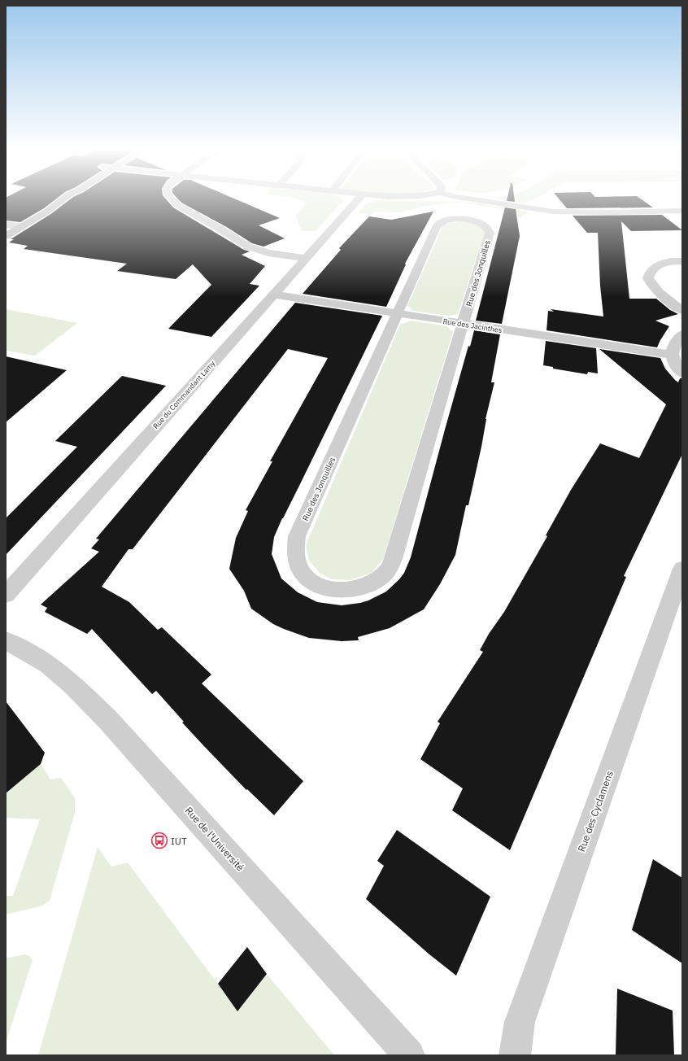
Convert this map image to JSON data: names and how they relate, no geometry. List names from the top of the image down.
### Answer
{
  "streets": {
    "street": [
      "Rue des Jonquilles",
      "Rue des Jacinthes",
      "Rue du Commandant Lamy",
      "Rue des Cyclamens",
      "Rue de l'Université"
    ]
  },
  "crossings": [
    ["Rue des Jonquilles", "Rue des Jacinthes"],
    ["Rue des Jacinthes", "Rue du Commandant Lamy"]
  ],
  "places": {
    "bus stop": ["IUT"]
  }
}
